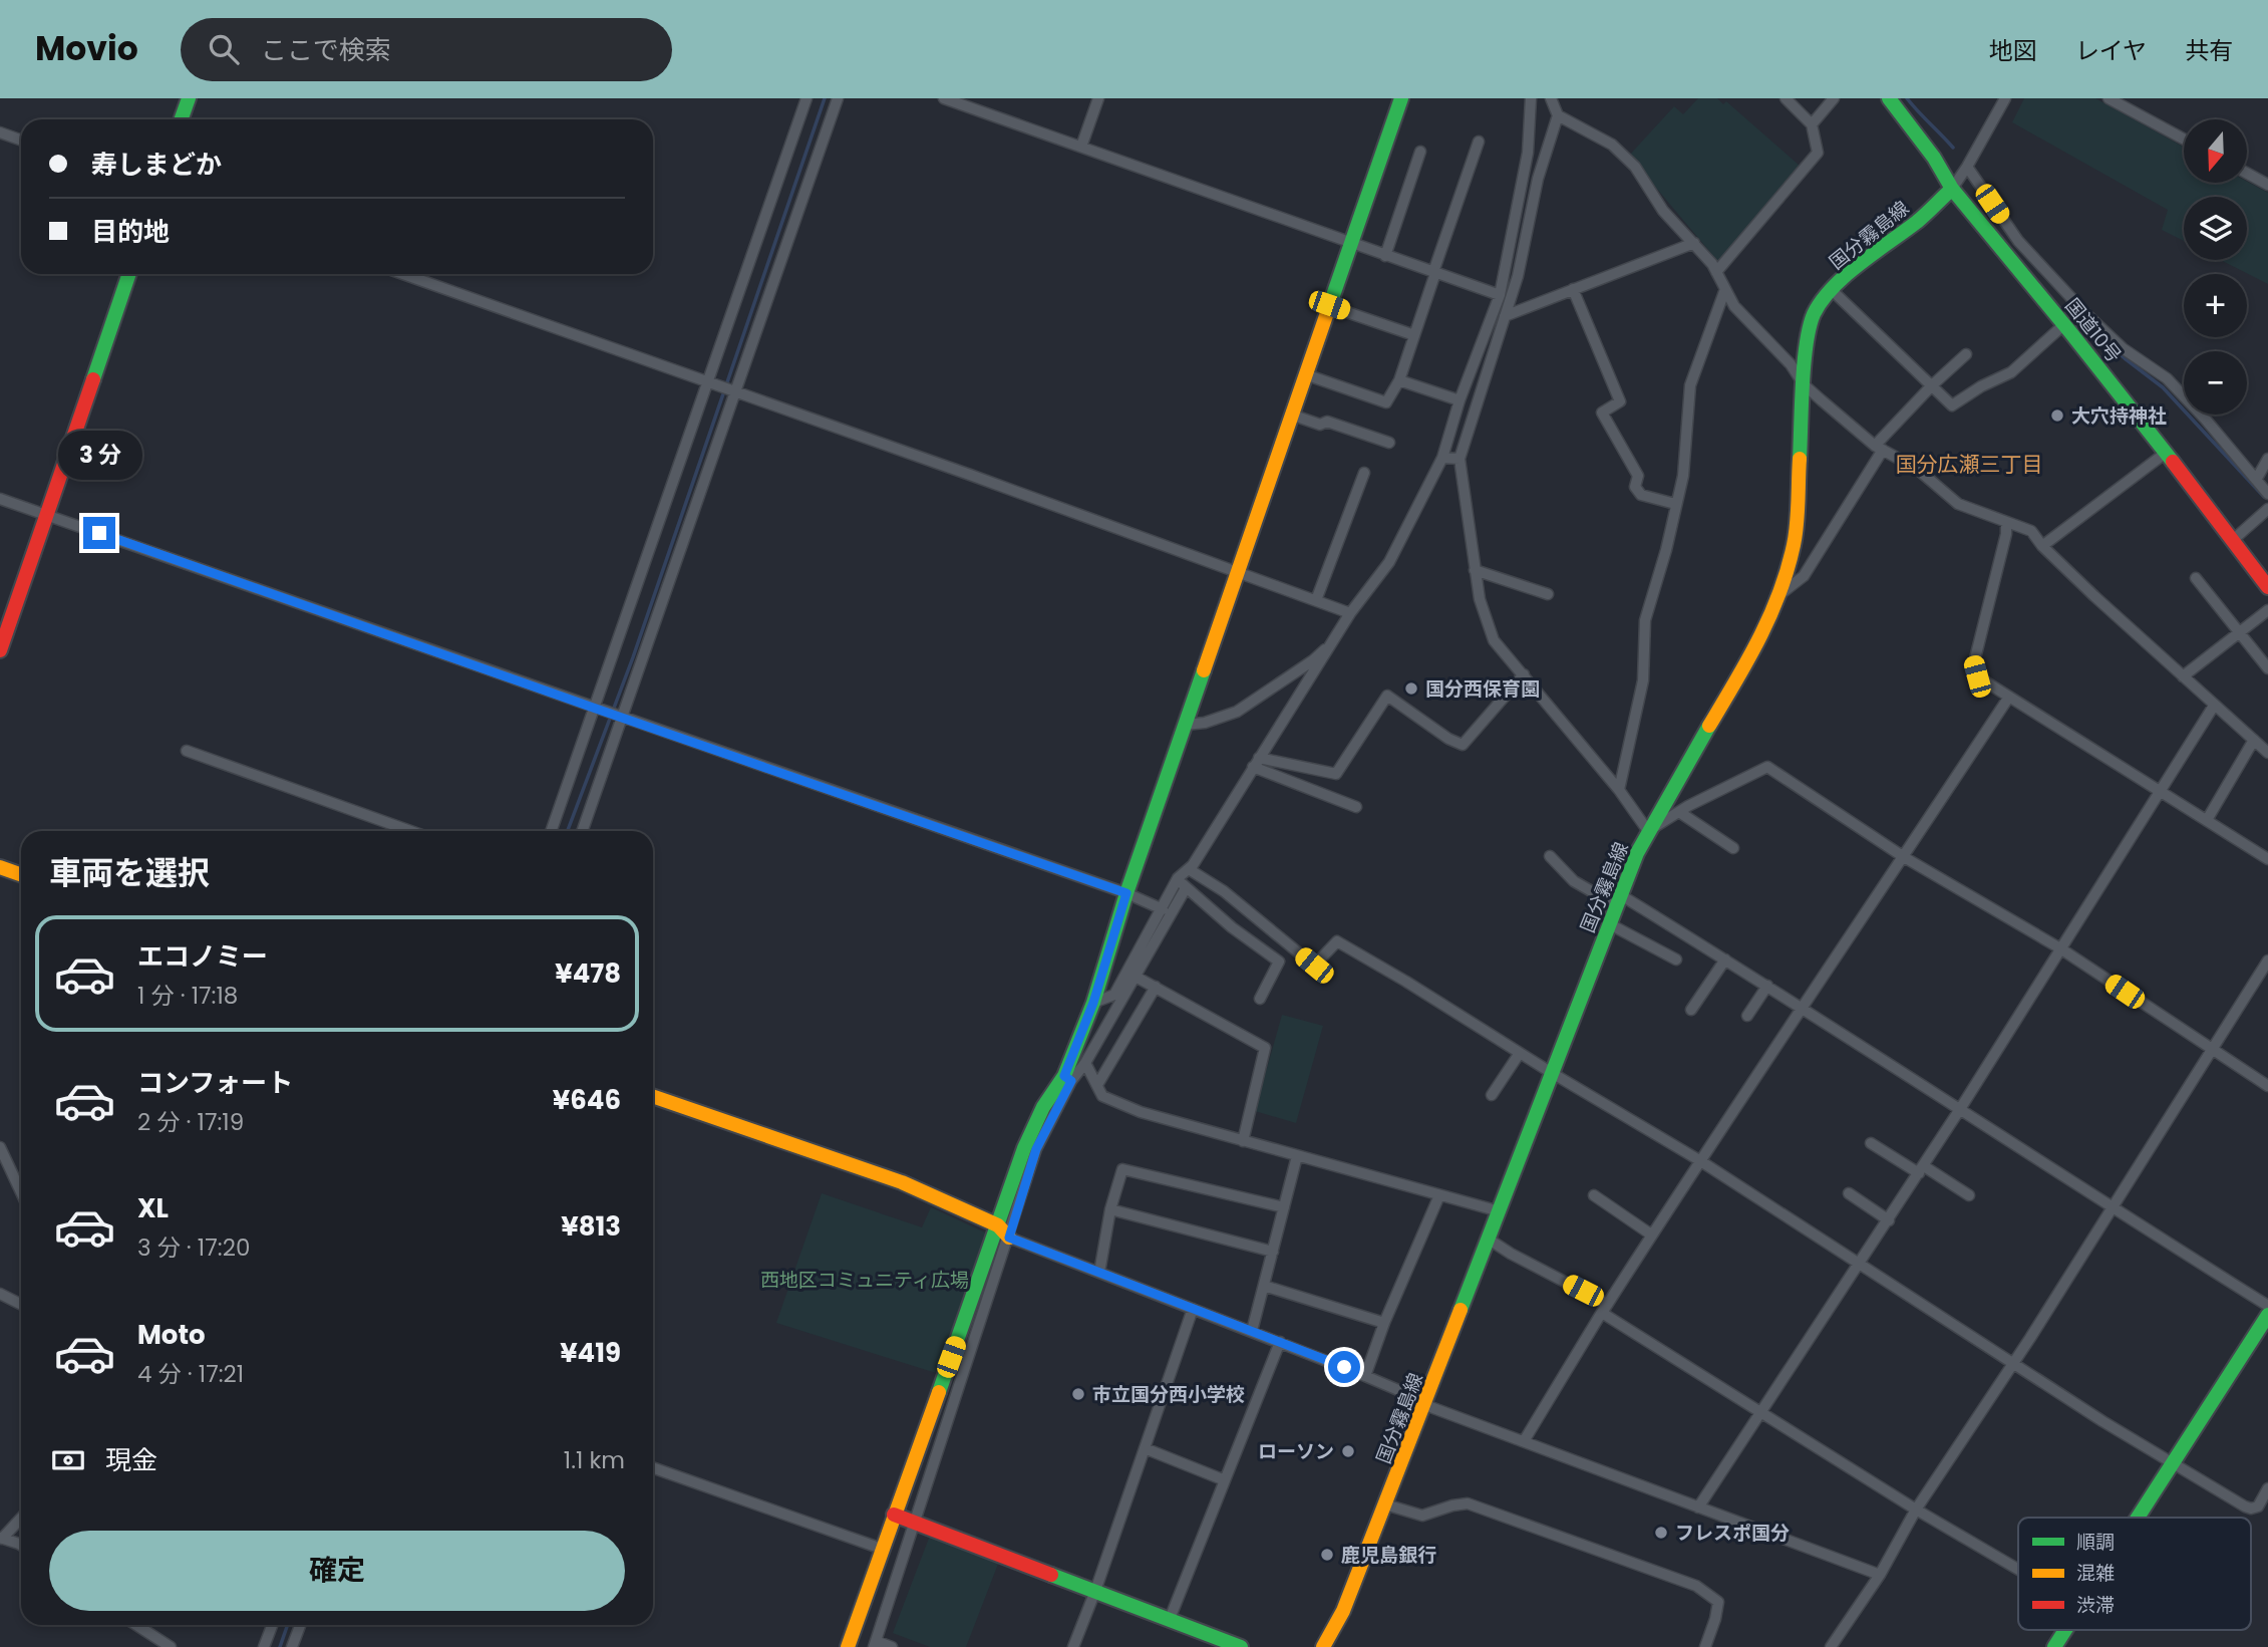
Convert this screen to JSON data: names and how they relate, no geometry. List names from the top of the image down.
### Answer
{
  "streets": {
    "main road": ["国分霧島線", "国道10号"]
  },
  "crossings": [
    ["国分霧島線", "国道10号"]
  ],
  "districts": ["国分広瀬三丁目"],
  "parks": ["西地区コミュニティ広場"],
  "places": [
    "大穴持神社",
    "国分西保育園",
    "市立国分西小学校",
    "ローソン",
    "フレスポ国分",
    "鹿児島銀行"
  ],
  "legend": ["順調", "混雑", "渋滞"],
  "north": "bottom",
  "page": {
    "header": "Movio",
    "search": "ここで検索",
    "nav": ["地図", "レイヤ", "共有"],
    "map_buttons": ["+", "−"],
    "banner": ["寿しまどか", "目的地"],
    "bubble": "3 分",
    "heading": "車両を選択",
    "list": [
      {
        "name": "エコノミー",
        "note": "1 分 · 17:18",
        "value": "¥478"
      },
      {
        "name": "コンフォート",
        "note": "2 分 · 17:19",
        "value": "¥646"
      },
      {
        "name": "XL",
        "note": "3 分 · 17:20",
        "value": "¥813"
      },
      {
        "name": "Moto",
        "note": "4 分 · 17:21",
        "value": "¥419"
      }
    ],
    "pay": ["現金", "1.1 km"],
    "buttons": "確定"
  }
}
